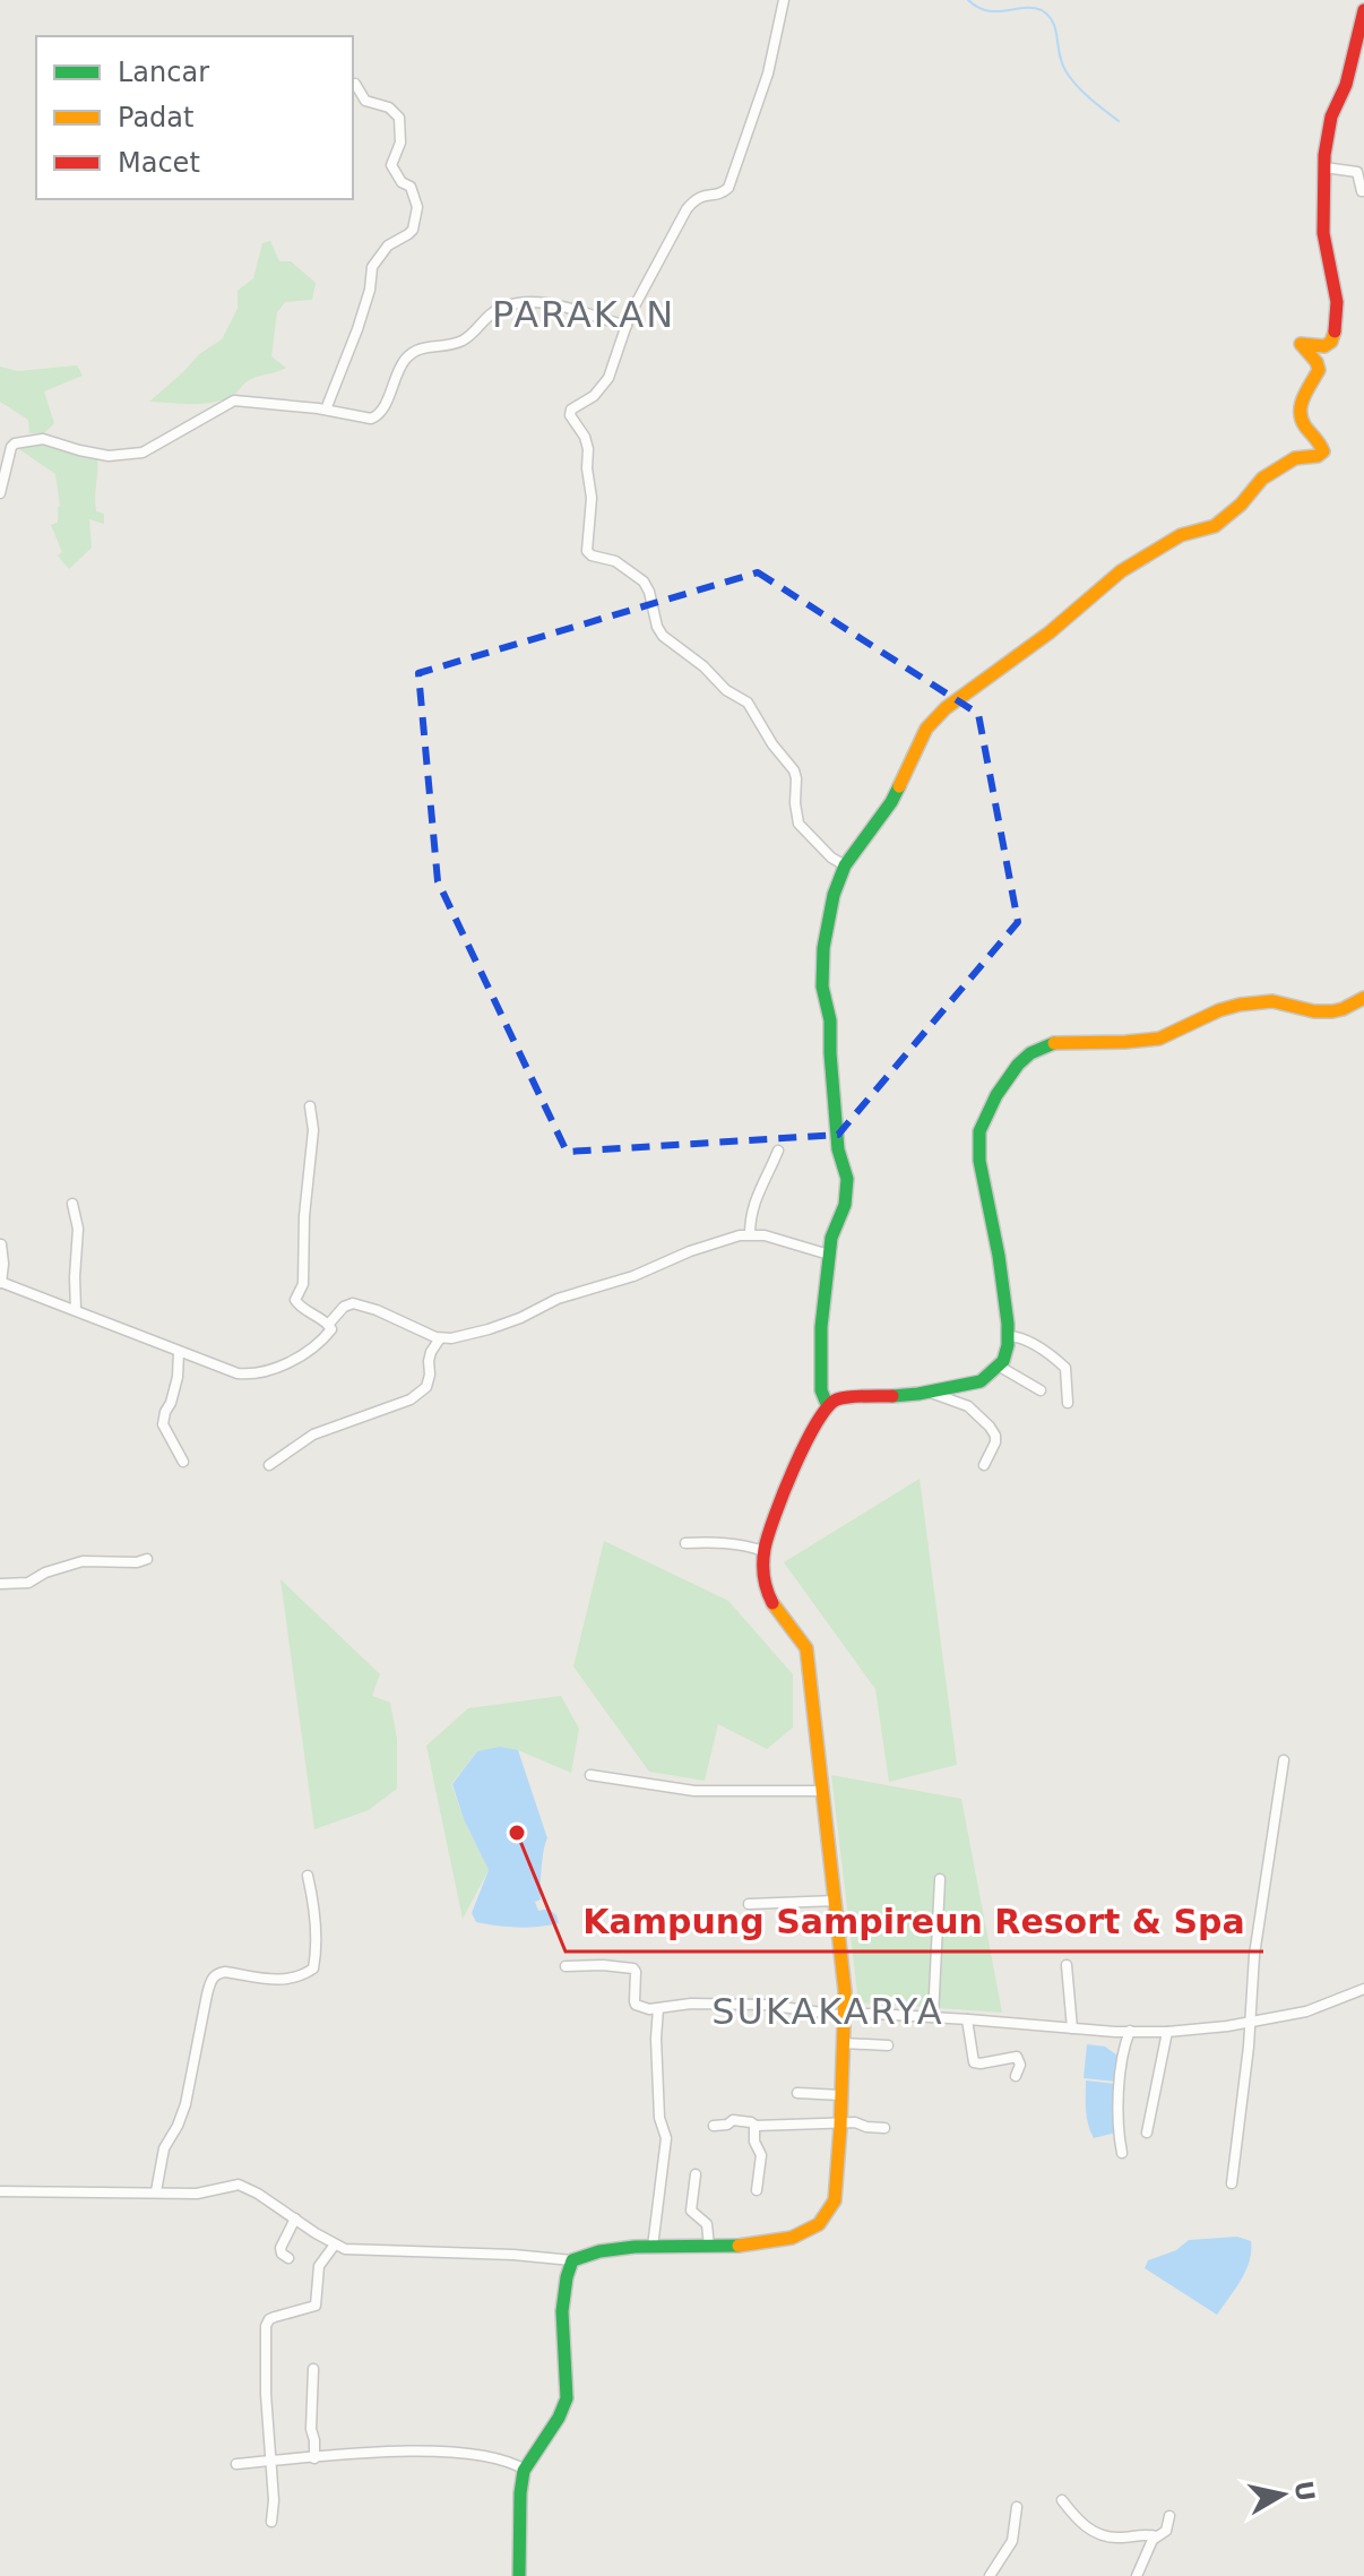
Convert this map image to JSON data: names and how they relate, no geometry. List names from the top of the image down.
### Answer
{
  "districts": ["PARAKAN", "SUKAKARYA"],
  "places": ["Kampung Sampireun Resort & Spa"],
  "legend": ["Lancar", "Padat", "Macet"],
  "north": "right"
}
